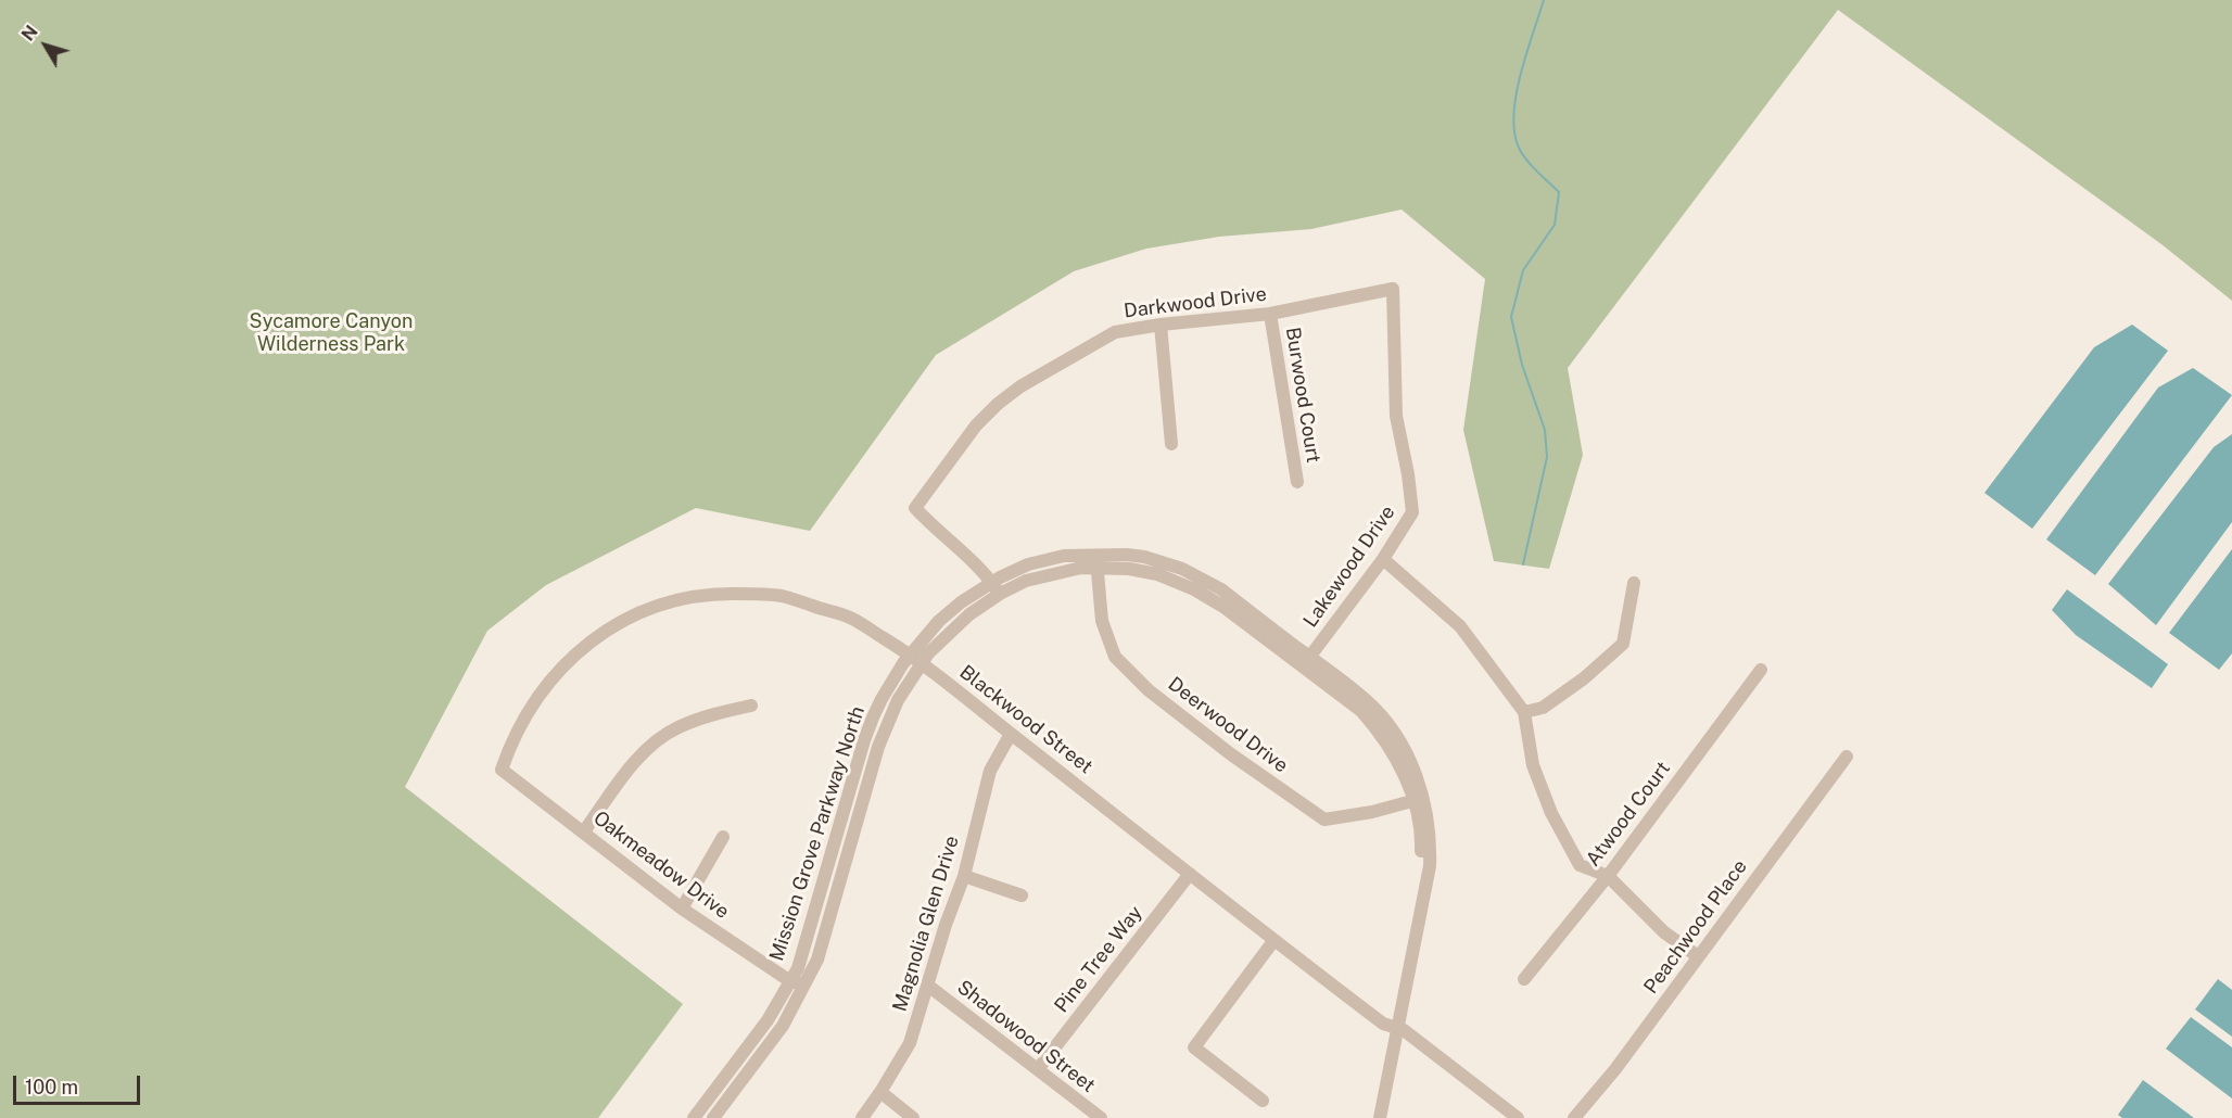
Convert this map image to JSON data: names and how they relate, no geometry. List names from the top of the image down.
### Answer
{
  "streets": {
    "street": [
      "Darkwood Drive",
      "Burwood Court",
      "Lakewood Drive",
      "Blackwood Street",
      "Deerwood Drive",
      "Atwood Court",
      "Mission Grove Parkway North",
      "Oakmeadow Drive",
      "Magnolia Glen Drive",
      "Peachwood Place",
      "Pine Tree Way",
      "Shadowood Street"
    ]
  },
  "crossings": [
    ["Darkwood Drive", "Burwood Court"],
    ["Darkwood Drive", "Lakewood Drive"],
    ["Darkwood Drive", "Mission Grove Parkway North"],
    ["Lakewood Drive", "Mission Grove Parkway North"],
    ["Blackwood Street", "Mission Grove Parkway North"],
    ["Blackwood Street", "Oakmeadow Drive"],
    ["Blackwood Street", "Magnolia Glen Drive"],
    ["Blackwood Street", "Pine Tree Way"],
    ["Deerwood Drive", "Mission Grove Parkway North"],
    ["Mission Grove Parkway North", "Oakmeadow Drive"],
    ["Magnolia Glen Drive", "Shadowood Street"],
    ["Pine Tree Way", "Shadowood Street"]
  ],
  "parks": ["Sycamore Canyon Wilderness Park"],
  "scale_bar": "100 m",
  "north": "top left"
}
